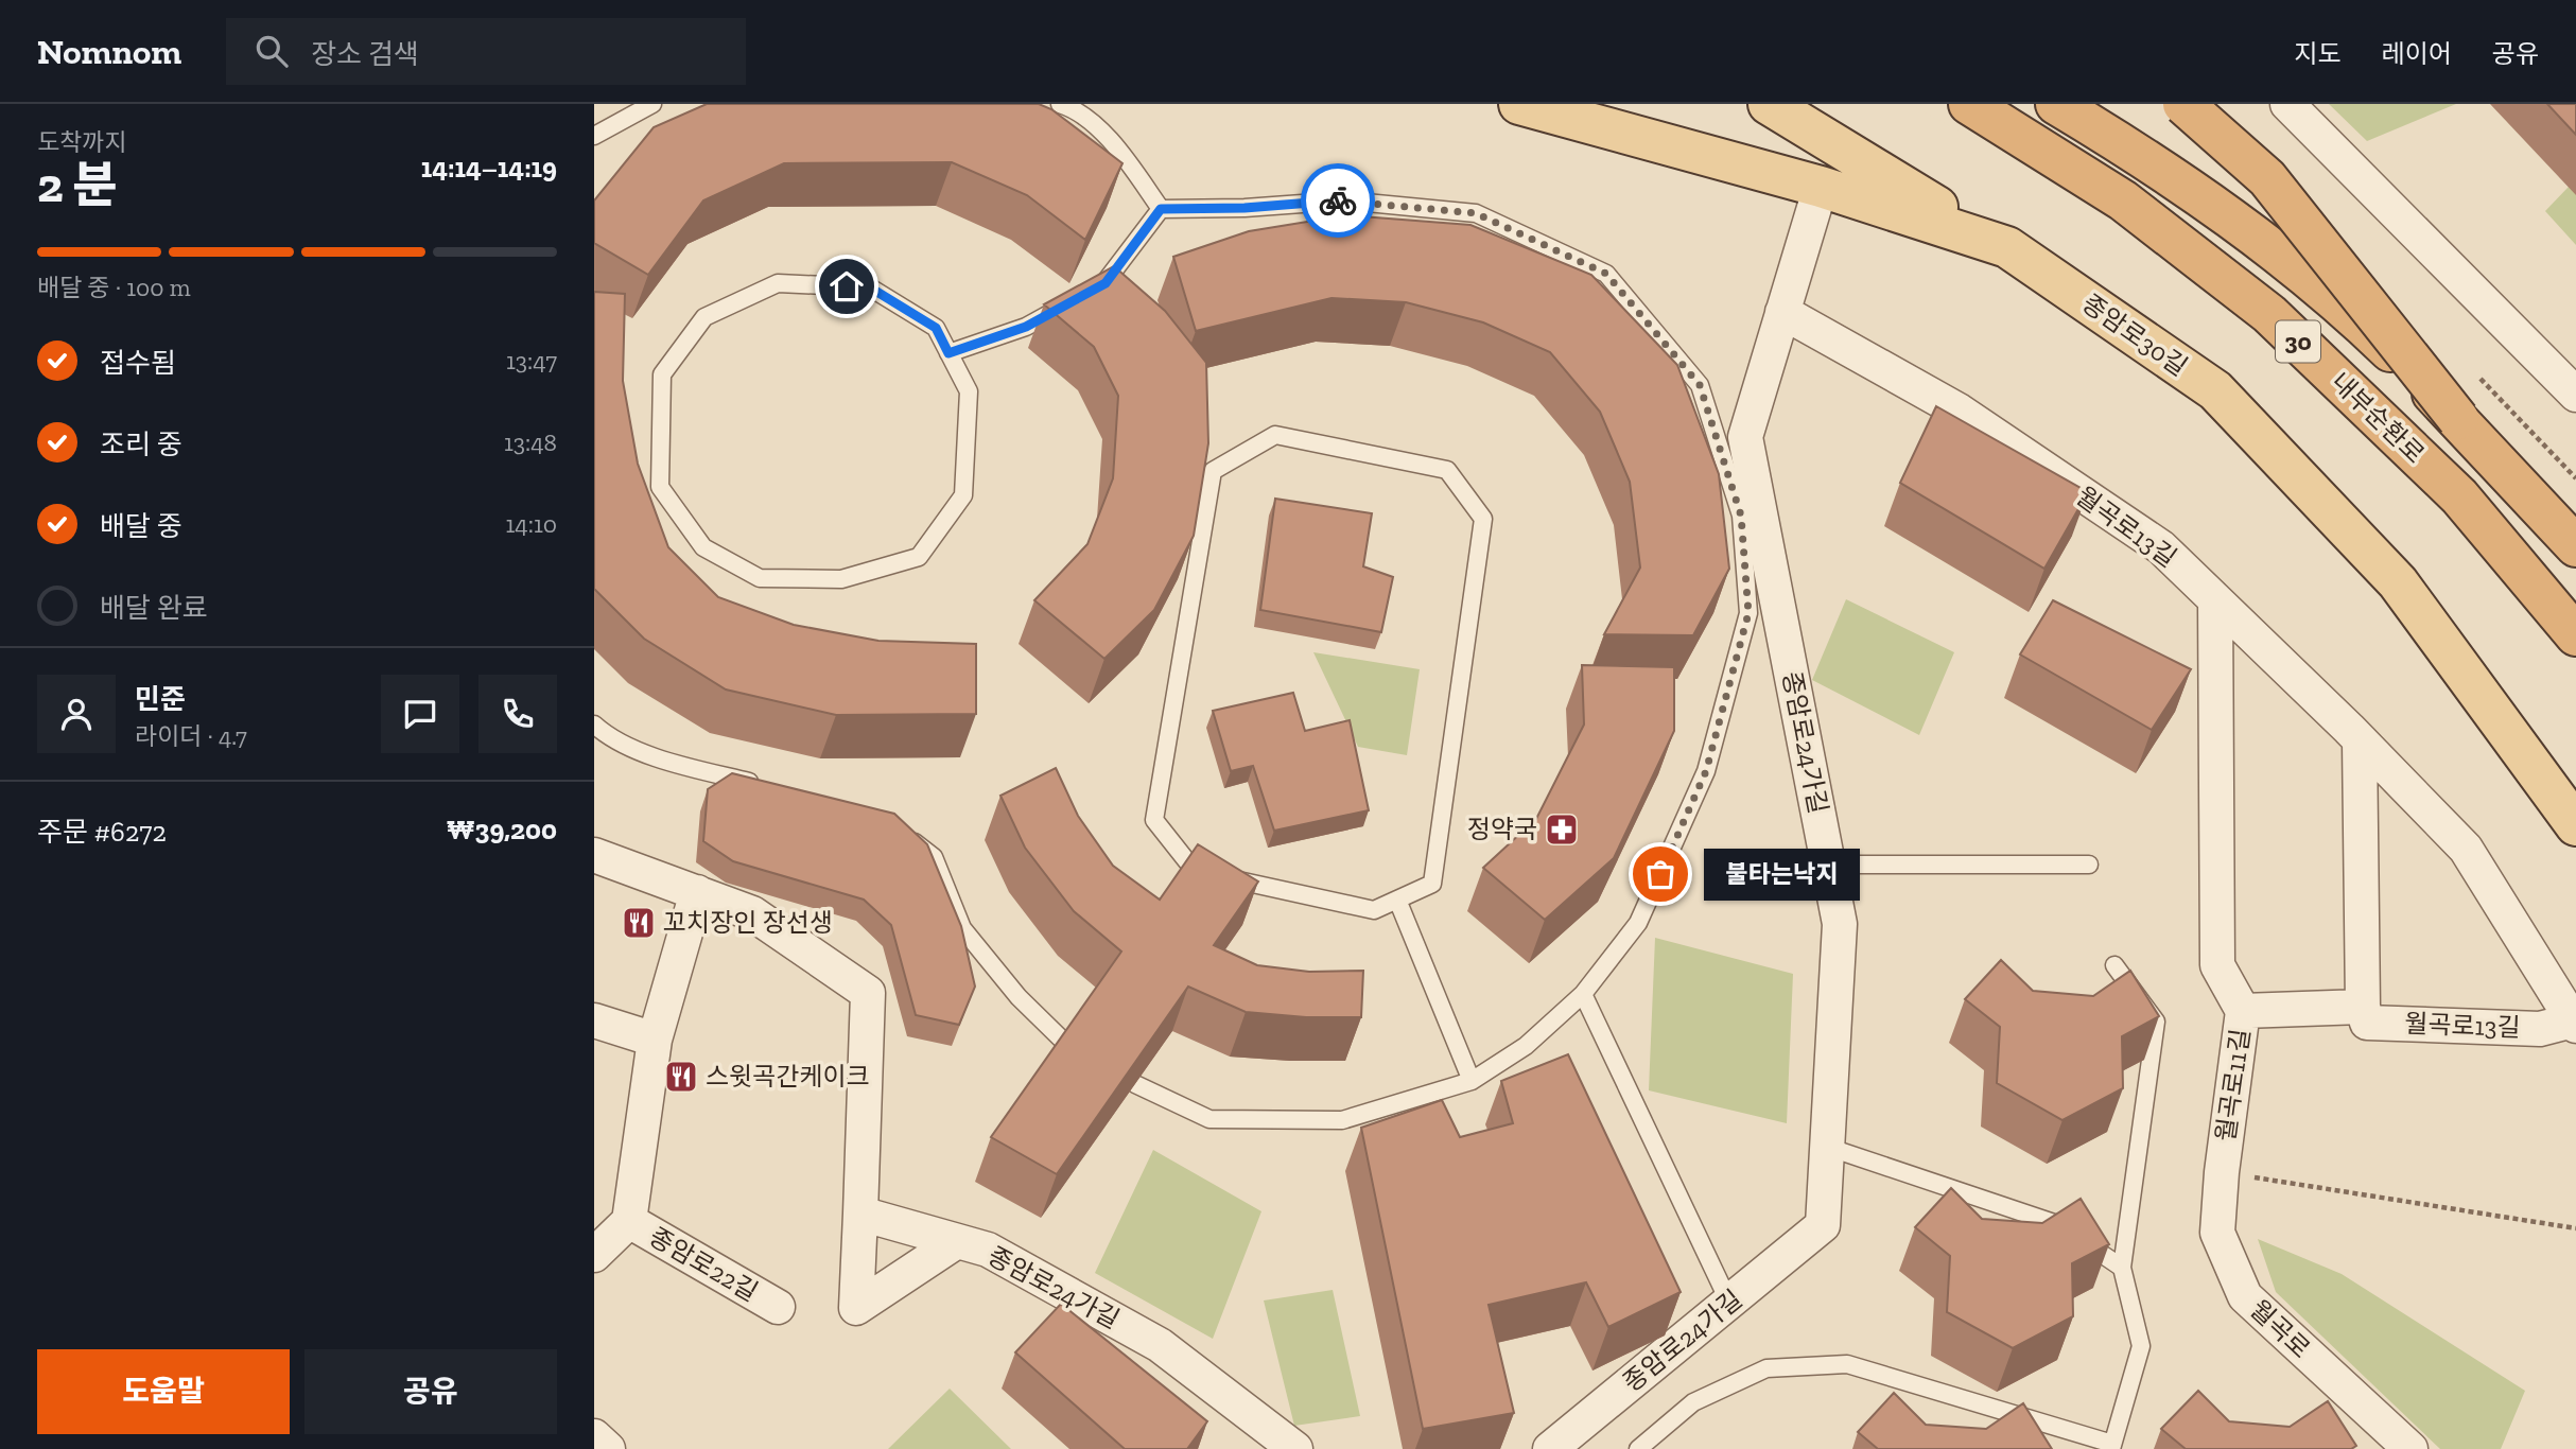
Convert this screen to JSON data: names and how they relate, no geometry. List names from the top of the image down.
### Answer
{
  "streets": {
    "highway": ["30", "내부순환로"],
    "main road": ["종암로30길"],
    "street": [
      "월곡로13길",
      "종암로24가길",
      "월곡로11길",
      "종암로22길",
      "월곡로"
    ]
  },
  "crossings": [
    ["종암로30길", "종암로24가길"],
    ["월곡로13길", "종암로24가길"],
    ["월곡로13길", "월곡로11길"],
    ["월곡로11길", "월곡로"]
  ],
  "places": {
    "pharmacy": ["정약국"],
    "other": ["불타는낙지"],
    "restaurant": ["꼬치장인 장선생", "스윗곡간케이크"]
  },
  "page": {
    "header": "Nomnom",
    "search": "장소 검색",
    "nav": ["지도", "레이어", "공유"],
    "heading": ["2 분", "도착까지", "14:14–14:19"],
    "panel": [
      "민준",
      "라이더 · 4.7",
      "주문 #6272",
      "₩39,200"
    ],
    "bar": "배달 중 · 100 m",
    "list": [
      ["접수됨", "13:47"],
      ["조리 중", "13:48"],
      ["배달 중", "14:10"],
      "배달 완료"
    ],
    "bubble": "불타는낙지",
    "buttons": ["도움말", "공유"]
  }
}
